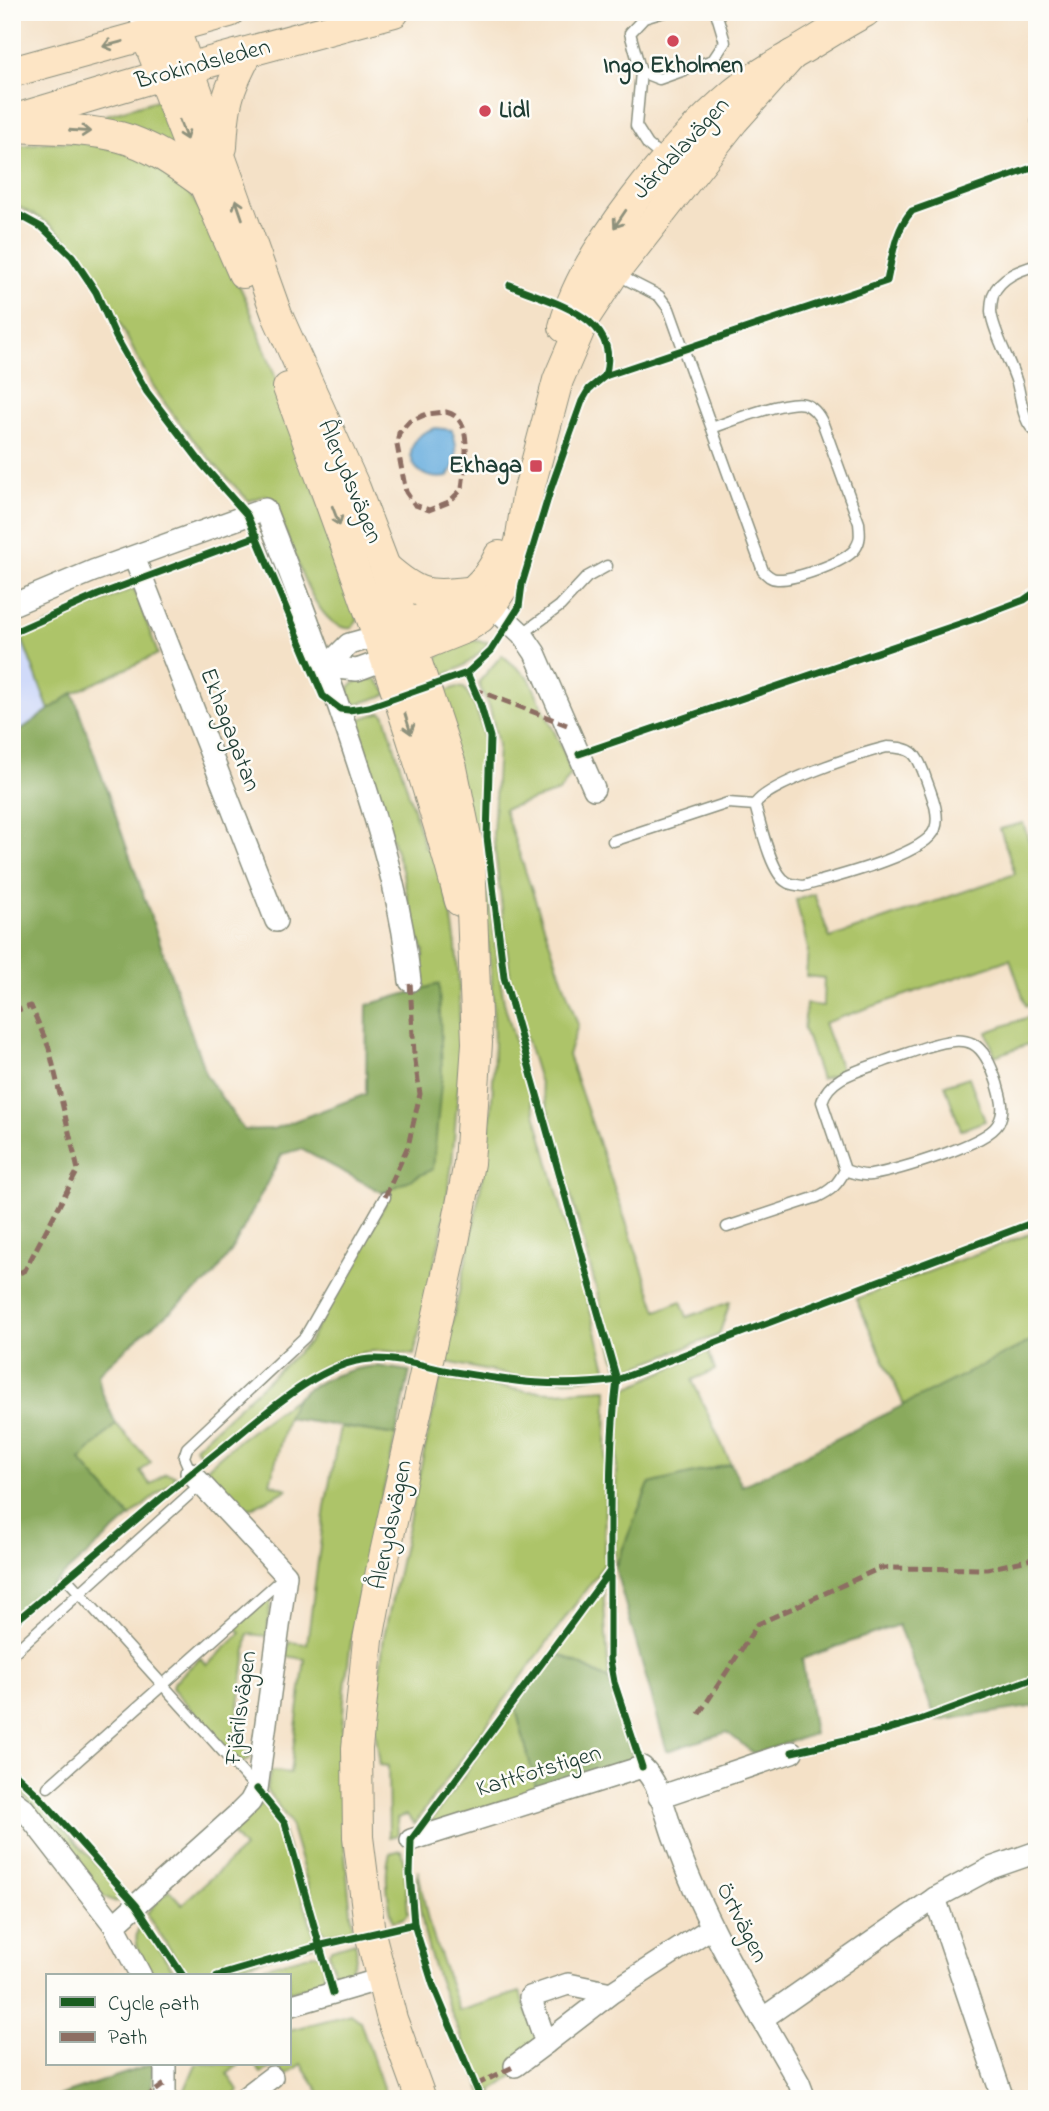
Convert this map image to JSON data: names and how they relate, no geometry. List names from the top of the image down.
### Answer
{
  "streets": {
    "main road": ["Brokindsleden", "Järdalavägen", "Ålerydsvägen"],
    "street": [
      "Ekhagagatan",
      "Fjärilsvägen",
      "Kattfotstigen",
      "Örtvägen"
    ]
  },
  "crossings": [
    ["Brokindsleden", "Ålerydsvägen"],
    ["Järdalavägen", "Ålerydsvägen"],
    ["Kattfotstigen", "Örtvägen"]
  ],
  "places": {
    "other": ["Ingo Ekholmen", "Lidl"],
    "transit": ["Ekhaga"]
  },
  "legend": ["Cycle path", "Path"]
}
